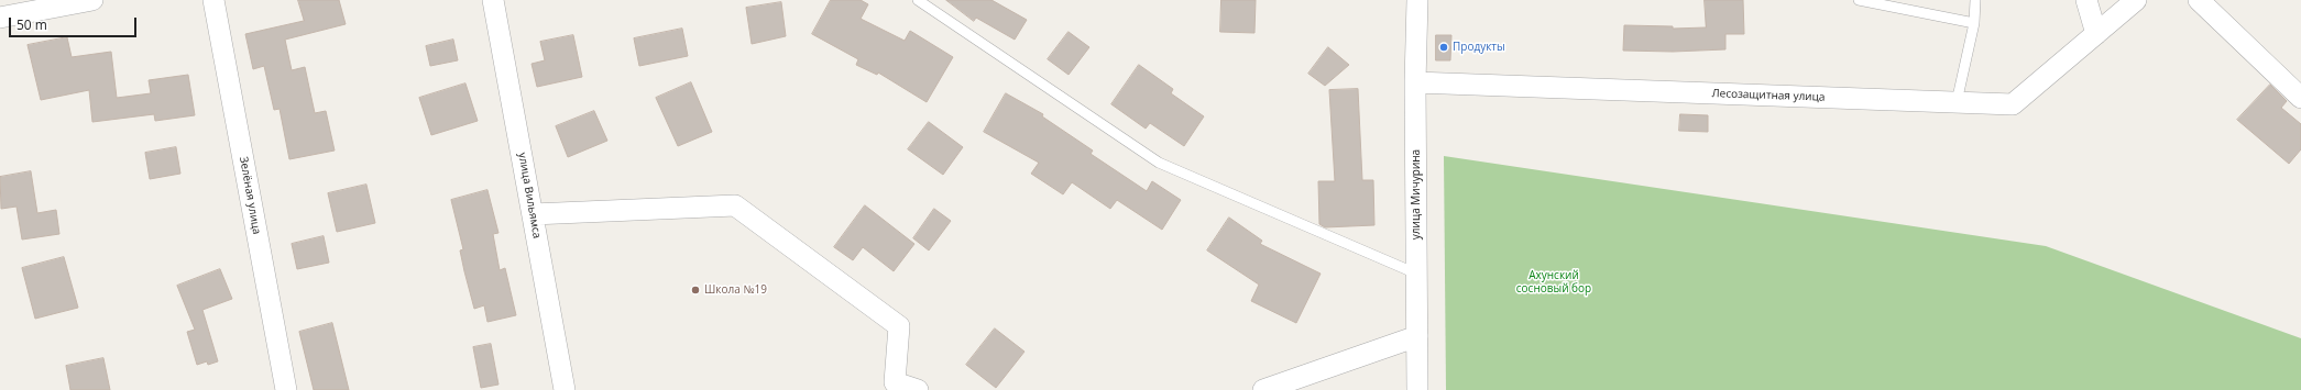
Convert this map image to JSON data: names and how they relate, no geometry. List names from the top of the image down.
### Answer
{
  "streets": {
    "street": [
      "Лесозащитная улица",
      "улица Мичурина",
      "Зелёная улица",
      "улица Вильямса"
    ]
  },
  "crossings": [
    ["Лесозащитная улица", "улица Мичурина"]
  ],
  "parks": ["Ахунский сосновый бор"],
  "places": ["Продукты", "Школа №19"],
  "scale_bar": "50 m"
}
